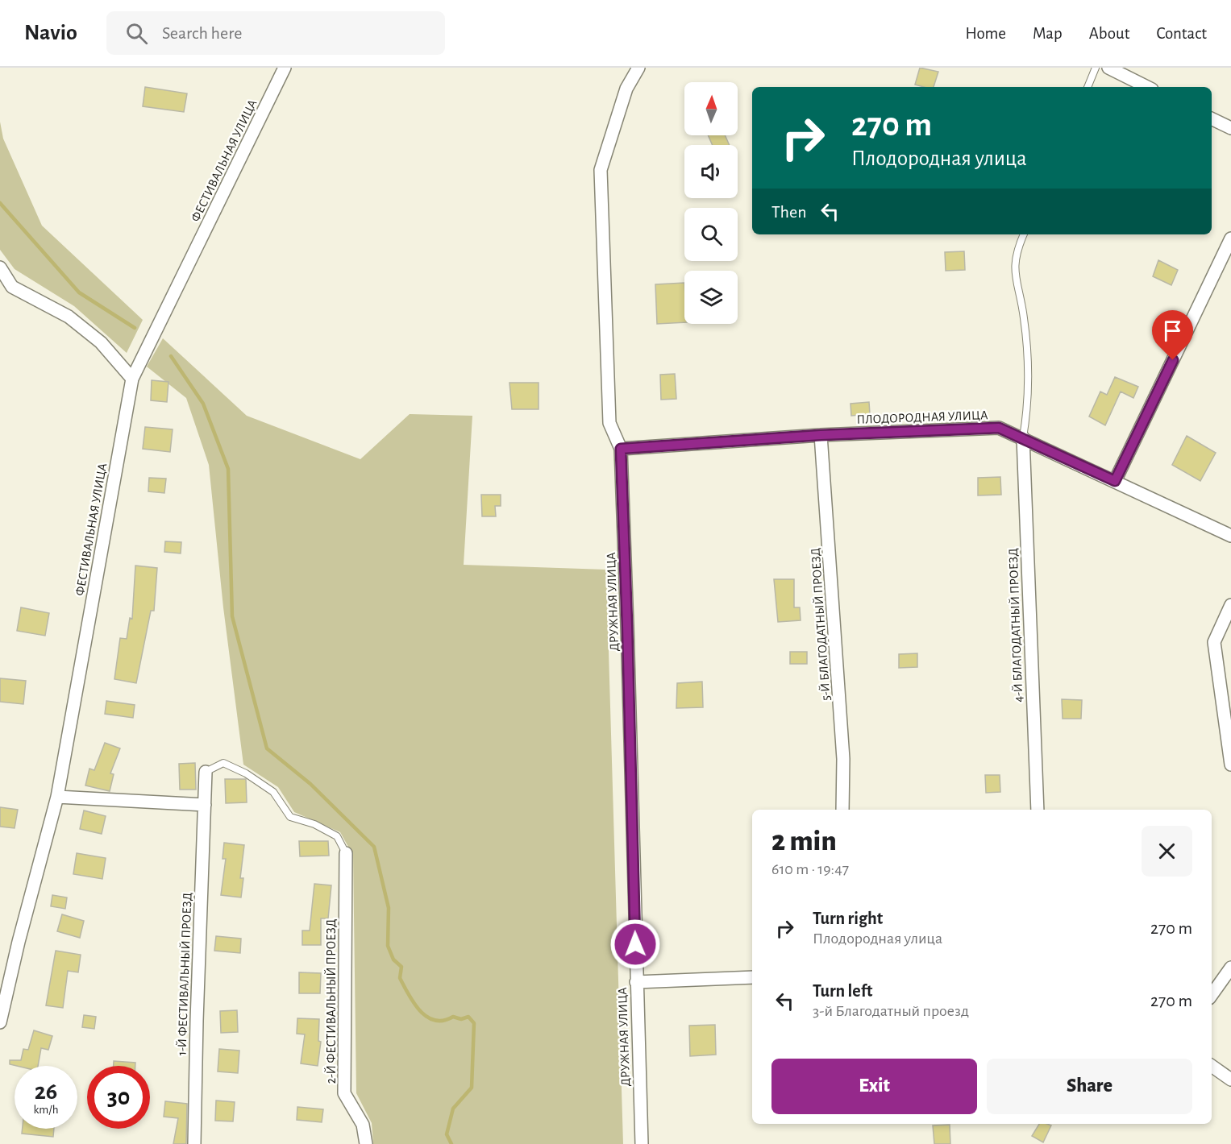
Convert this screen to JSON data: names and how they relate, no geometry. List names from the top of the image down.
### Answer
{
  "streets": {
    "street": [
      "ФЕСТИВАЛЬНАЯ УЛИЦА",
      "ПЛОДОРОДНАЯ УЛИЦА",
      "ДРУЖНАЯ УЛИЦА",
      "5-Й БЛАГОДАТНЫЙ ПРОЕЗД",
      "4-Й БЛАГОДАТНЫЙ ПРОЕЗД",
      "1-Й ФЕСТИВАЛЬНЫЙ ПРОЕЗД",
      "2-Й ФЕСТИВАЛЬНЫЙ ПРОЕЗД"
    ]
  },
  "crossings": [
    ["ПЛОДОРОДНАЯ УЛИЦА", "ДРУЖНАЯ УЛИЦА"],
    ["ПЛОДОРОДНАЯ УЛИЦА", "5-Й БЛАГОДАТНЫЙ ПРОЕЗД"],
    ["ПЛОДОРОДНАЯ УЛИЦА", "4-Й БЛАГОДАТНЫЙ ПРОЕЗД"]
  ],
  "north": "top",
  "page": {
    "header": "Navio",
    "search": "Search here",
    "nav": [
      "Home",
      "Map",
      "About",
      "Contact"
    ],
    "turn": ["270 m", "Плодородная улица"],
    "then": "Then",
    "heading": ["2 min", "610 m · 19:47"],
    "list": [
      {
        "name": "Turn right",
        "note": "Плодородная улица",
        "value": "270 m"
      },
      {
        "name": "Turn left",
        "note": "3-й Благодатный проезд",
        "value": "270 m"
      }
    ],
    "buttons": ["Exit", "Share"],
    "speed": "26 km/h",
    "limit": "30"
  }
}
